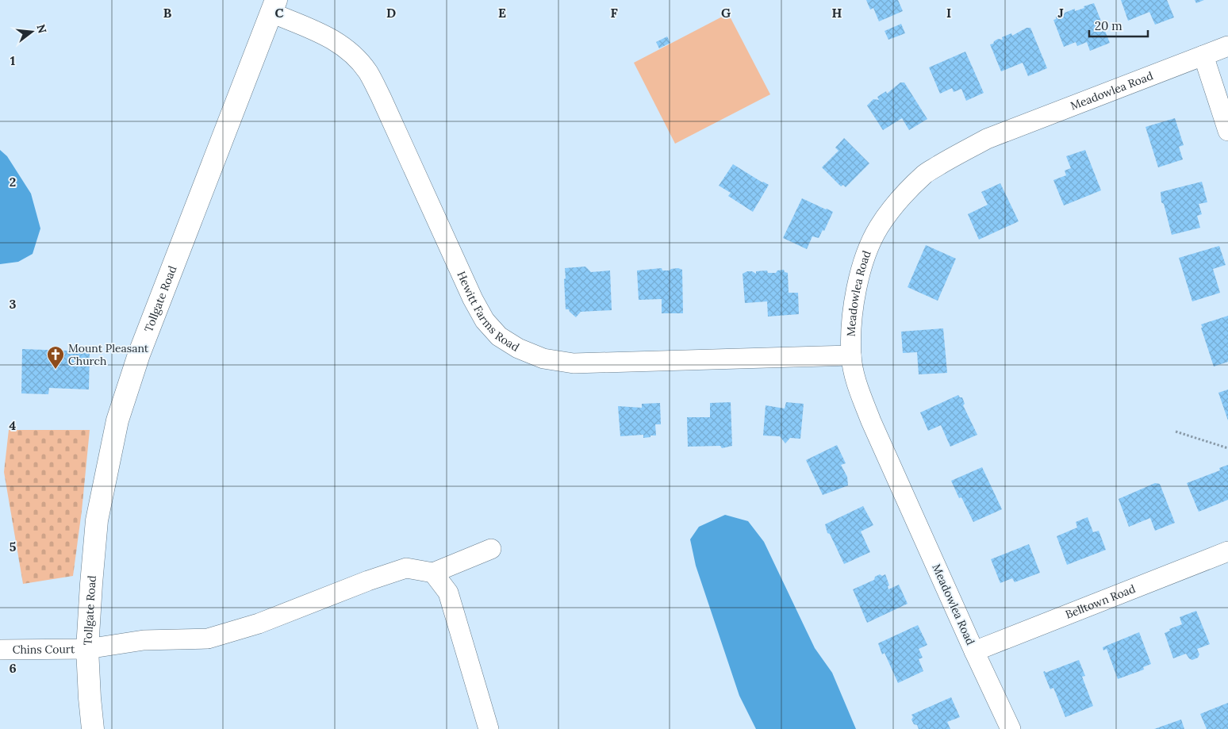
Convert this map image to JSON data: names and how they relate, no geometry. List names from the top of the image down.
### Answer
{
  "streets": {
    "street": [
      "Meadowlea Road",
      "Tollgate Road",
      "Hewitt Farms Road",
      "Belltown Road",
      "Chins Court"
    ]
  },
  "crossings": [
    ["Meadowlea Road", "Hewitt Farms Road"],
    ["Meadowlea Road", "Belltown Road"],
    ["Tollgate Road", "Hewitt Farms Road"],
    ["Tollgate Road", "Chins Court"]
  ],
  "places": {
    "church": ["Mount Pleasant Church"]
  },
  "scale_bar": "20 m",
  "north": "right",
  "grid": {
    "columns": [
      "B",
      "C",
      "D",
      "E",
      "F",
      "G",
      "H",
      "I",
      "J"
    ],
    "rows": [
      "1",
      "2",
      "3",
      "4",
      "5",
      "6"
    ]
  }
}
